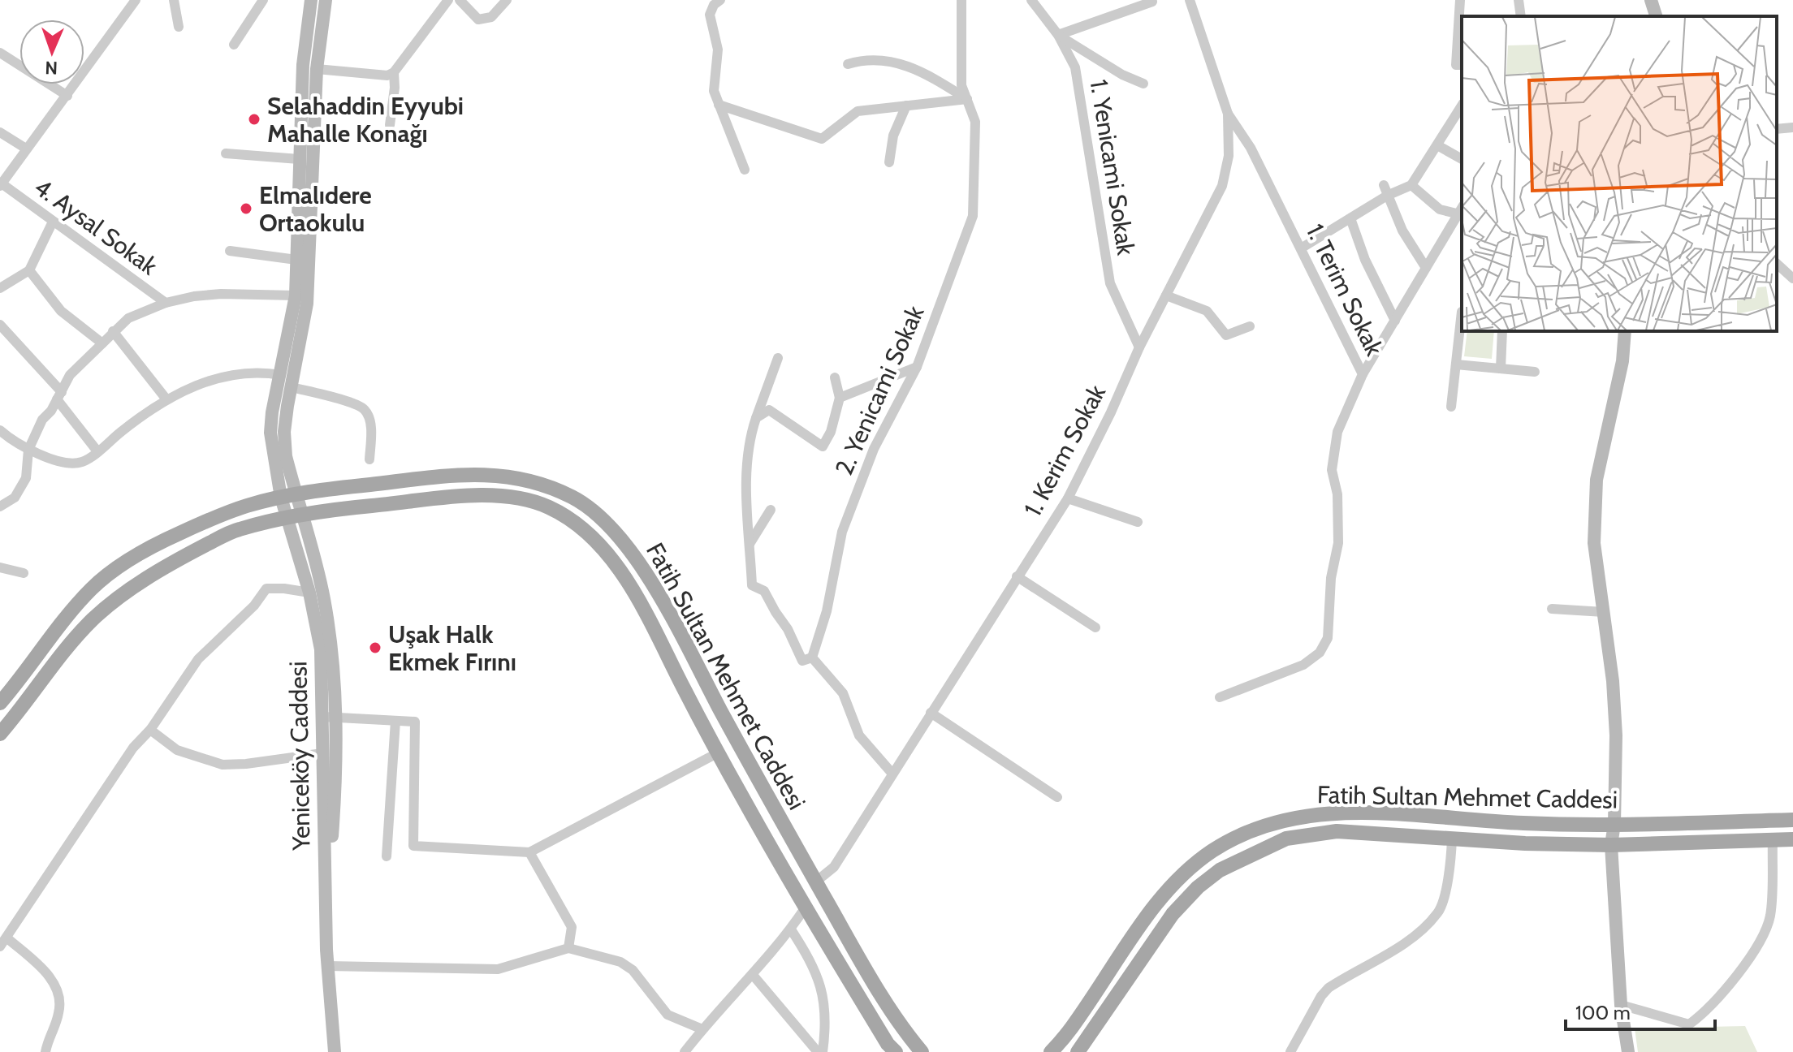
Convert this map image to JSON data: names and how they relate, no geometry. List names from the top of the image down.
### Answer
{
  "streets": {
    "main road": ["Fatih Sultan Mehmet Caddesi"],
    "street": [
      "1. Yenicami Sokak",
      "4. Aysal Sokak",
      "1. Terim Sokak",
      "2. Yenicami Sokak",
      "1. Kerim Sokak",
      "Yeniceköy Caddesi"
    ]
  },
  "crossings": [
    ["1. Yenicami Sokak", "1. Kerim Sokak"],
    ["1. Terim Sokak", "1. Kerim Sokak"],
    ["1. Kerim Sokak", "Fatih Sultan Mehmet Caddesi"],
    ["Fatih Sultan Mehmet Caddesi", "Yeniceköy Caddesi"]
  ],
  "places": ["Selahaddin Eyyubi Mahalle Konağı", "Elmalıdere Ortaokulu", "Uşak Halk Ekmek Fırını"],
  "scale_bar": "100 m",
  "north": "bottom"
}
